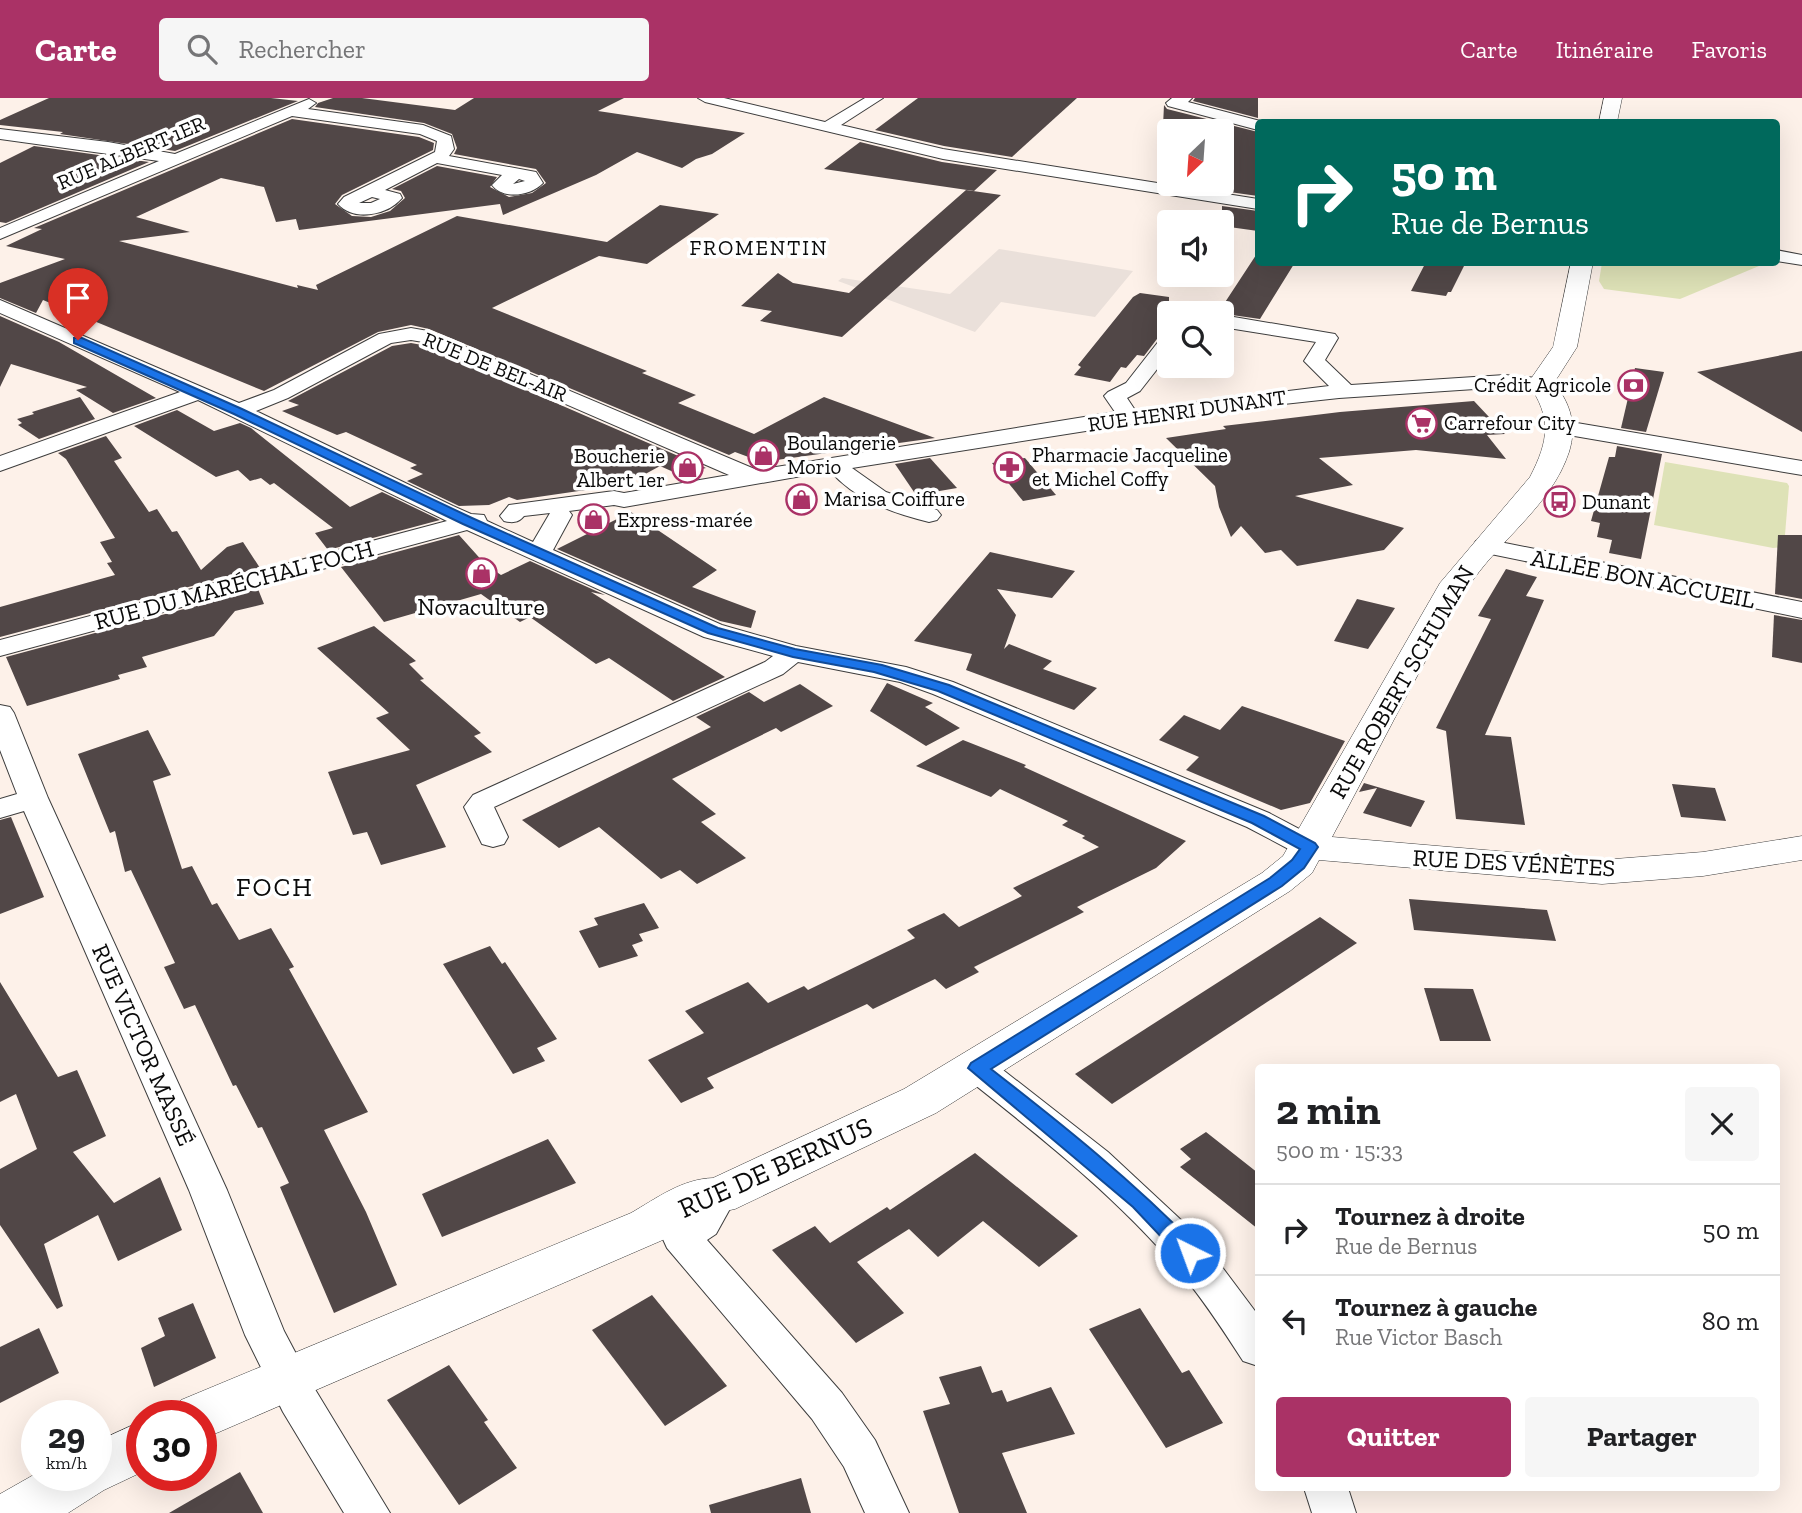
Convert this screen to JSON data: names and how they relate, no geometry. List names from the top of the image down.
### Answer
{
  "streets": {
    "street": [
      "RUE ALBERT 1ER",
      "RUE DE BEL-AIR",
      "RUE HENRI DUNANT",
      "ALLÉE BON ACCUEIL",
      "RUE DU MARÉCHAL FOCH",
      "RUE ROBERT SCHUMAN",
      "RUE DES VÉNÈTES",
      "RUE VICTOR MASSÉ",
      "RUE DE BERNUS"
    ]
  },
  "crossings": [
    ["RUE DE BEL-AIR", "RUE HENRI DUNANT"],
    ["RUE HENRI DUNANT", "RUE DU MARÉCHAL FOCH"],
    ["RUE HENRI DUNANT", "RUE ROBERT SCHUMAN"],
    ["ALLÉE BON ACCUEIL", "RUE ROBERT SCHUMAN"],
    ["RUE ROBERT SCHUMAN", "RUE DES VÉNÈTES"],
    ["RUE ROBERT SCHUMAN", "RUE DE BERNUS"],
    ["RUE DES VÉNÈTES", "RUE DE BERNUS"],
    ["RUE VICTOR MASSÉ", "RUE DE BERNUS"]
  ],
  "districts": ["FROMENTIN", "FOCH"],
  "places": {
    "bank": ["Crédit Agricole"],
    "supermarket": ["Carrefour City"],
    "shop": [
      "Boulangerie Morio",
      "Boucherie Albert 1er",
      "Marisa Coiffure",
      "Express-marée",
      "Novaculture"
    ],
    "pharmacy": ["Pharmacie Jacqueline et Michel Coffy"],
    "bus stop": ["Dunant"]
  },
  "north": "bottom left",
  "page": {
    "header": "Carte",
    "search": "Rechercher",
    "nav": ["Carte", "Itinéraire", "Favoris"],
    "turn": ["50 m", "Rue de Bernus"],
    "heading": ["2 min", "500 m · 15:33"],
    "list": [
      {
        "name": "Tournez à droite",
        "note": "Rue de Bernus",
        "value": "50 m"
      },
      {
        "name": "Tournez à gauche",
        "note": "Rue Victor Basch",
        "value": "80 m"
      }
    ],
    "buttons": ["Quitter", "Partager"],
    "speed": "29 km/h",
    "limit": "30"
  }
}
